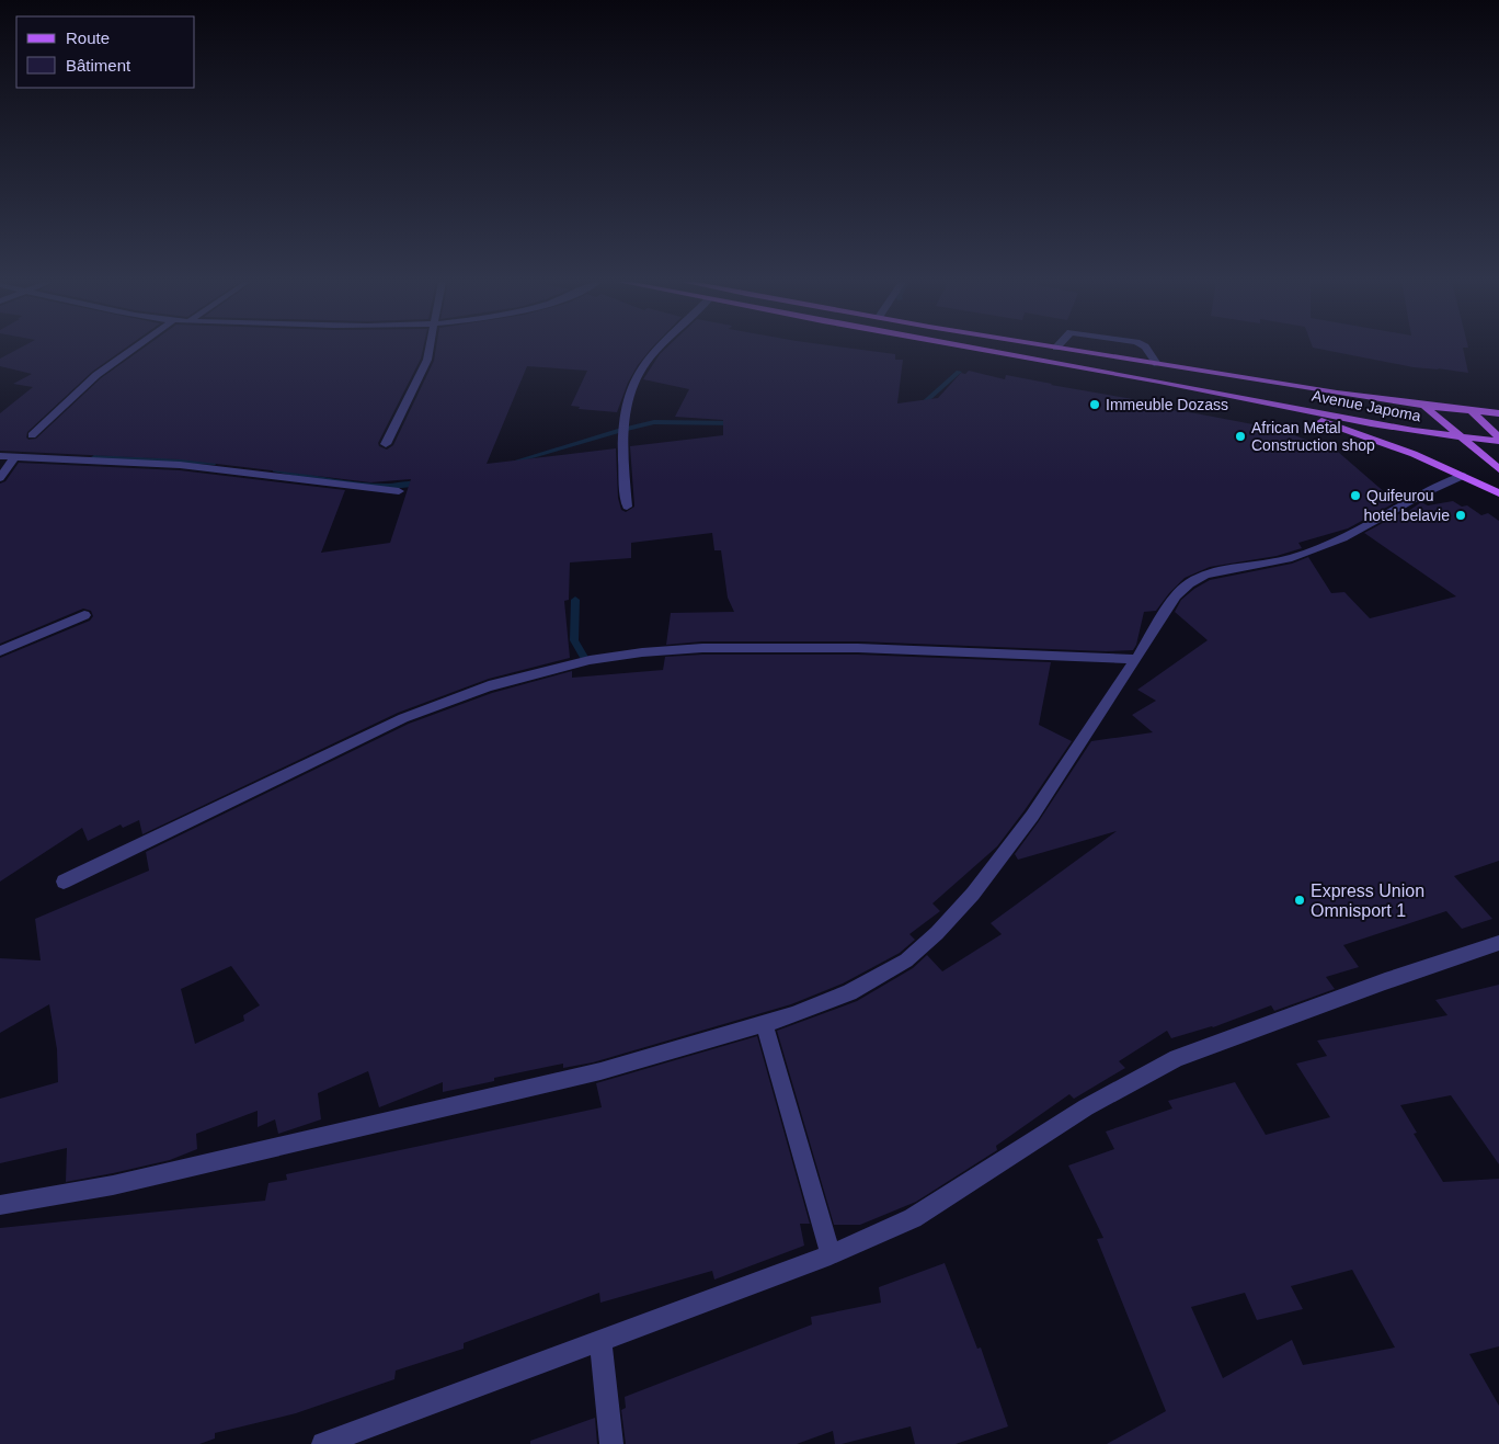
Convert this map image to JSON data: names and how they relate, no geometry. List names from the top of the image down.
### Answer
{
  "streets": {
    "main road": ["Avenue Japoma"]
  },
  "places": [
    "Immeuble Dozass",
    "African Metal Construction shop",
    "Quifeurou",
    "hotel belavie",
    "Express Union Omnisport 1"
  ],
  "legend": ["Route", "Bâtiment"]
}
